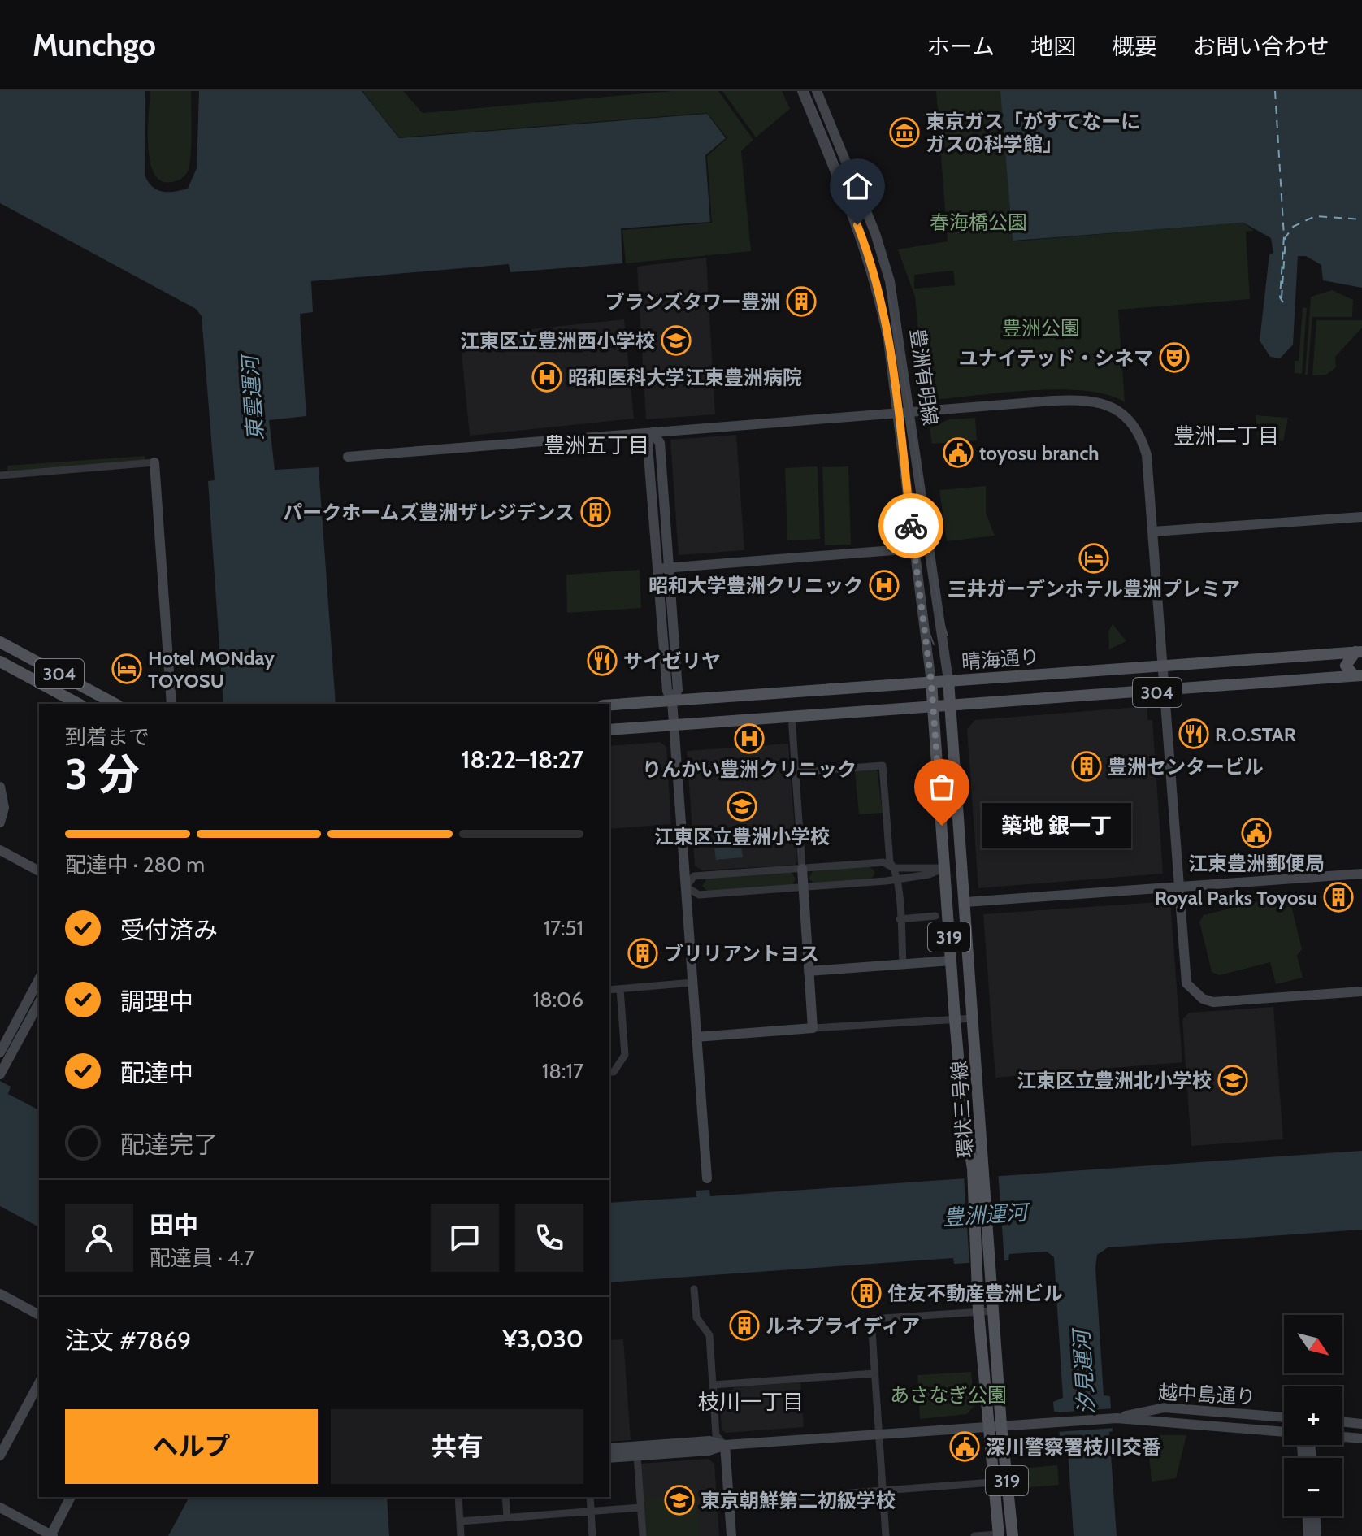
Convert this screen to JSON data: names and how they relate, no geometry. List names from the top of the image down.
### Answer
{
  "streets": {
    "main road": [
      "晴海通り",
      "304",
      "319",
      "環状三号線"
    ],
    "street": ["豊洲有明線", "越中島通り"]
  },
  "crossings": [
    ["豊洲有明線", "晴海通り"],
    ["豊洲有明線", "環状三号線"],
    ["晴海通り", "環状三号線"],
    ["304", "環状三号線"],
    ["環状三号線", "越中島通り"]
  ],
  "districts": ["豊洲二丁目", "豊洲五丁目", "枝川一丁目"],
  "water": ["東雲運河", "豊洲運河", "汐見運河"],
  "parks": ["春海橋公園", "豊洲公園", "あさなぎ公園"],
  "places": {
    "museum": ["東京ガス「がすてなーに ガスの科学館」"],
    "building": [
      "ブランズタワー豊洲",
      "パークホームズ豊洲ザレジデンス",
      "豊洲センタービル",
      "Royal Parks Toyosu",
      "ブリリアントヨス",
      "住友不動産豊洲ビル",
      "ルネプライディア"
    ],
    "school or university": [
      "江東区立豊洲西小学校",
      "江東区立豊洲小学校",
      "江東区立豊洲北小学校",
      "東京朝鮮第二初級学校"
    ],
    "theatre": ["ユナイテッド・シネマ"],
    "hospital": ["昭和医科大学江東豊洲病院", "昭和大学豊洲クリニック", "りんかい豊洲クリニック"],
    "public building": ["toyosu branch", "江東豊洲郵便局", "深川警察署枝川交番"],
    "hotel": ["三井ガーデンホテル豊洲プレミア", "Hotel MONday TOYOSU"],
    "restaurant": ["サイゼリヤ", "R.O.STAR"],
    "other": ["築地 銀一丁"]
  },
  "north": "bottom right",
  "page": {
    "header": "Munchgo",
    "nav": [
      "ホーム",
      "地図",
      "概要",
      "お問い合わせ"
    ],
    "heading": ["3 分", "到着まで", "18:22–18:27"],
    "panel": [
      "田中",
      "配達員 · 4.7",
      "注文 #7869",
      "¥3,030"
    ],
    "bubble": "築地 銀一丁",
    "bar": "配達中 · 280 m",
    "list": [
      ["受付済み", "17:51"],
      ["調理中", "18:06"],
      ["配達中", "18:17"],
      "配達完了"
    ],
    "map_buttons": ["+", "−"],
    "buttons": ["ヘルプ", "共有"]
  }
}
